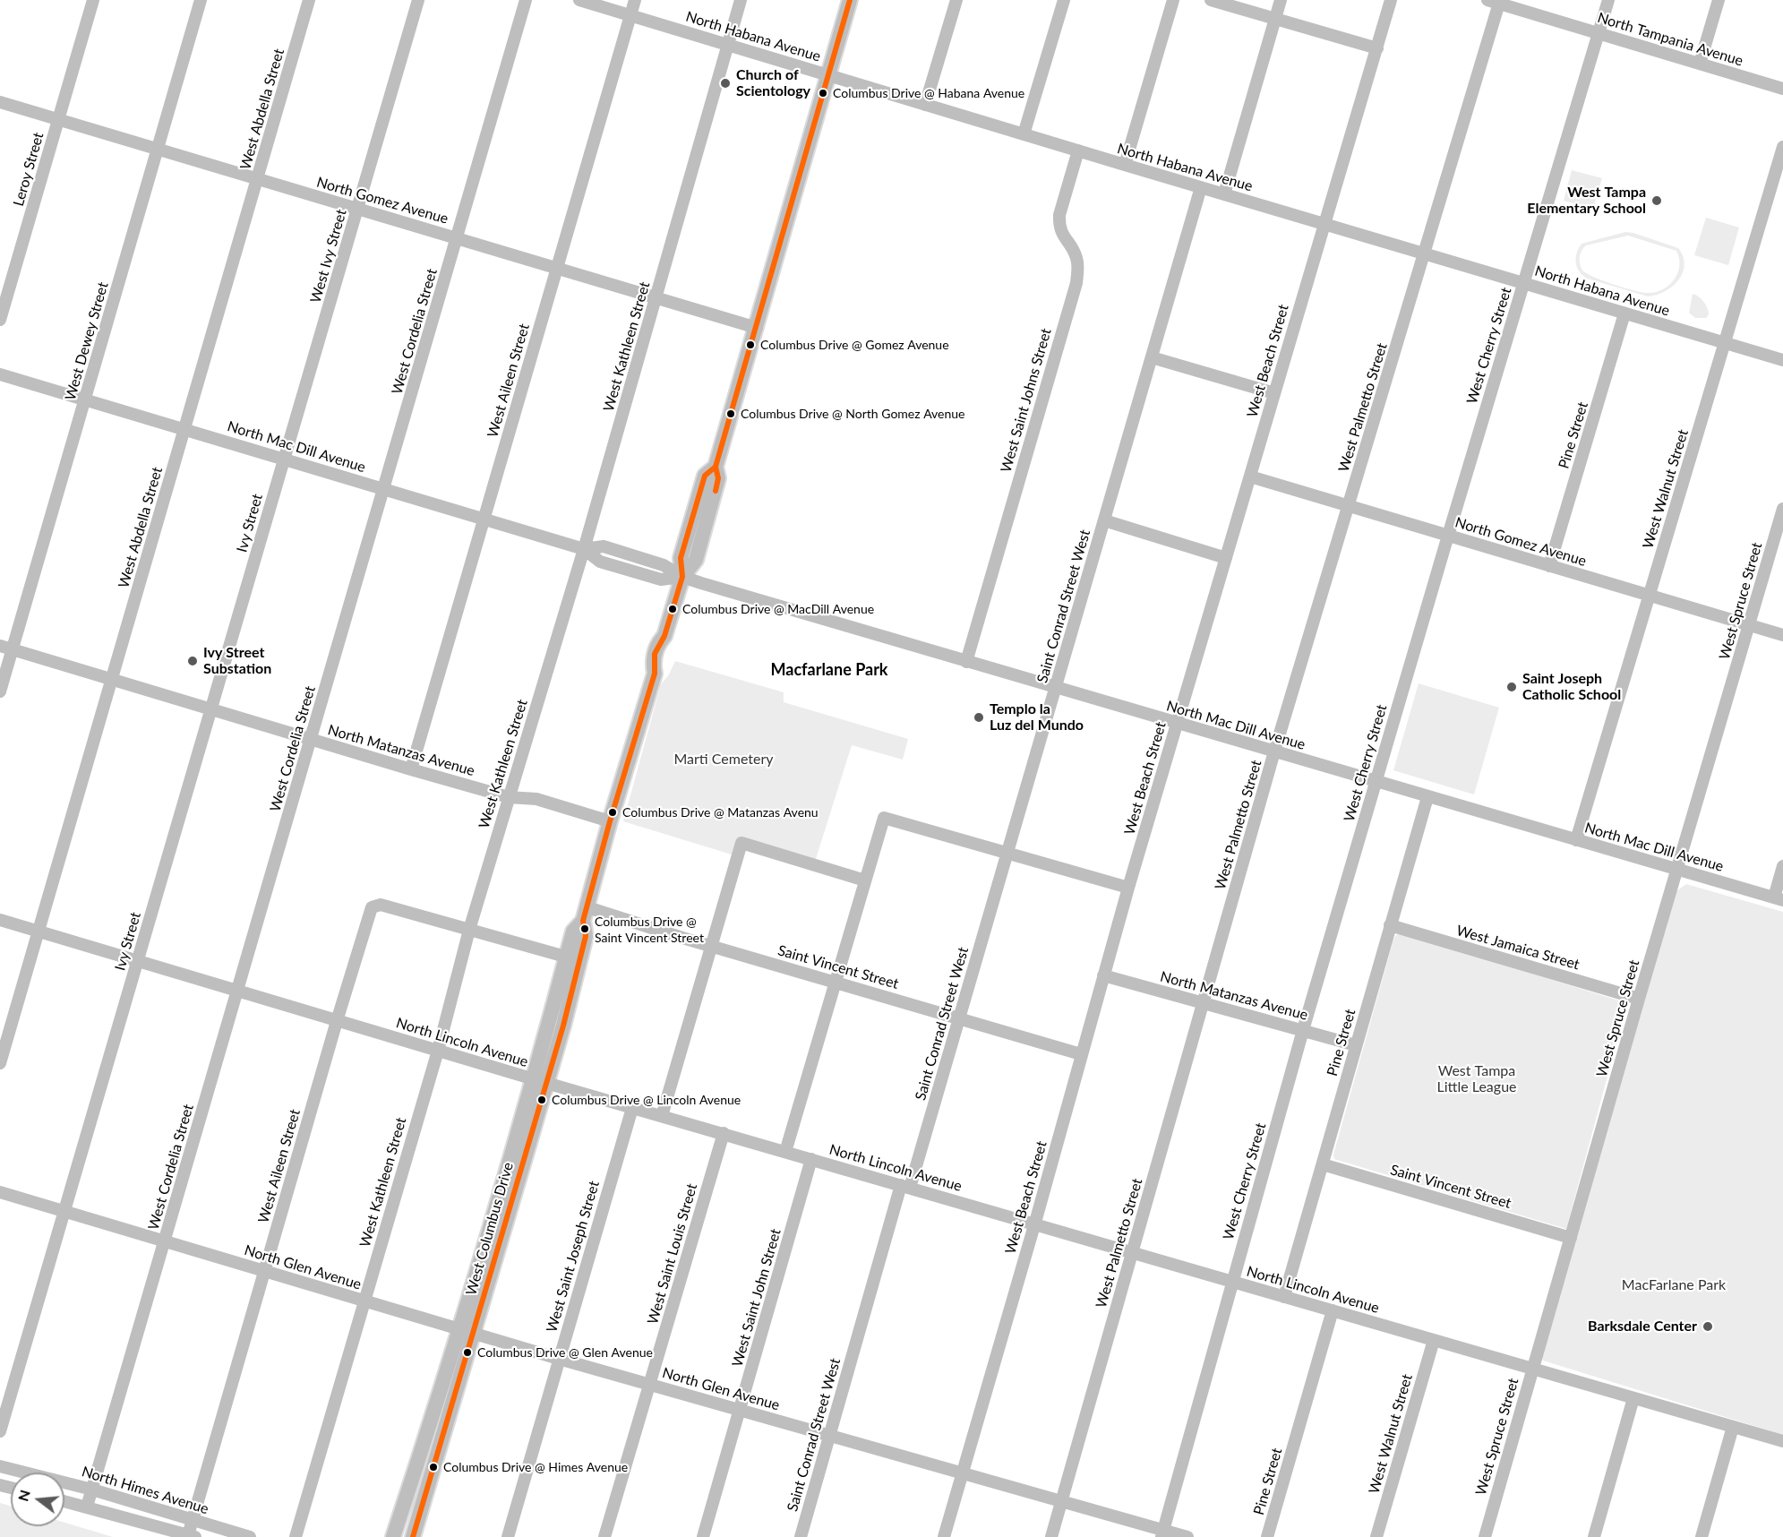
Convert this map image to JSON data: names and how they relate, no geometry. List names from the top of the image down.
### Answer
{
  "streets": {
    "main road": ["West Columbus Drive"],
    "street": [
      "North Habana Avenue",
      "North Tampania Avenue",
      "West Abdella Street",
      "Leroy Street",
      "North Gomez Avenue",
      "West Ivy Street",
      "West Cordelia Street",
      "West Dewey Street",
      "West Cherry Street",
      "West Kathleen Street",
      "West Beach Street",
      "West Aileen Street",
      "West Saint Johns Street",
      "West Palmetto Street",
      "Pine Street",
      "North Mac Dill Avenue",
      "West Walnut Street",
      "Ivy Street",
      "West Spruce Street",
      "Saint Conrad Street West",
      "North Matanzas Avenue",
      "West Jamaica Street",
      "Saint Vincent Street",
      "North Lincoln Avenue",
      "West Saint Louis Street",
      "West Saint Joseph Street",
      "North Glen Avenue",
      "West Saint John Street",
      "North Himes Avenue"
    ]
  },
  "crossings": [
    ["North Habana Avenue", "West Cherry Street"],
    ["North Habana Avenue", "West Kathleen Street"],
    ["North Habana Avenue", "West Beach Street"],
    ["North Habana Avenue", "West Aileen Street"],
    ["North Habana Avenue", "West Saint Johns Street"],
    ["North Habana Avenue", "West Palmetto Street"],
    ["North Habana Avenue", "Pine Street"],
    ["North Habana Avenue", "West Walnut Street"],
    ["North Habana Avenue", "Saint Conrad Street West"],
    ["North Habana Avenue", "West Columbus Drive"],
    ["North Tampania Avenue", "West Cherry Street"],
    ["North Tampania Avenue", "West Palmetto Street"],
    ["West Abdella Street", "North Gomez Avenue"],
    ["West Abdella Street", "North Mac Dill Avenue"],
    ["West Abdella Street", "North Matanzas Avenue"],
    ["West Abdella Street", "North Lincoln Avenue"],
    ["Leroy Street", "North Gomez Avenue"],
    ["North Gomez Avenue", "West Ivy Street"],
    ["North Gomez Avenue", "West Cordelia Street"],
    ["North Gomez Avenue", "West Dewey Street"],
    ["North Gomez Avenue", "West Cherry Street"],
    ["North Gomez Avenue", "West Kathleen Street"],
    ["North Gomez Avenue", "West Beach Street"],
    ["North Gomez Avenue", "West Aileen Street"],
    ["North Gomez Avenue", "West Palmetto Street"],
    ["North Gomez Avenue", "Pine Street"],
    ["North Gomez Avenue", "West Walnut Street"],
    ["North Gomez Avenue", "West Spruce Street"],
    ["North Gomez Avenue", "West Columbus Drive"],
    ["West Ivy Street", "North Mac Dill Avenue"],
    ["West Ivy Street", "Ivy Street"],
    ["West Cordelia Street", "North Mac Dill Avenue"],
    ["West Cordelia Street", "North Matanzas Avenue"],
    ["West Cordelia Street", "North Lincoln Avenue"],
    ["West Cordelia Street", "North Glen Avenue"],
    ["West Cordelia Street", "North Himes Avenue"],
    ["West Dewey Street", "North Mac Dill Avenue"],
    ["West Dewey Street", "North Matanzas Avenue"],
    ["West Cherry Street", "North Mac Dill Avenue"],
    ["West Cherry Street", "North Matanzas Avenue"],
    ["West Cherry Street", "North Lincoln Avenue"],
    ["West Cherry Street", "North Glen Avenue"],
    ["West Kathleen Street", "West Aileen Street"],
    ["West Kathleen Street", "North Mac Dill Avenue"],
    ["West Kathleen Street", "North Matanzas Avenue"],
    ["West Kathleen Street", "North Lincoln Avenue"],
    ["West Kathleen Street", "North Glen Avenue"],
    ["West Beach Street", "North Mac Dill Avenue"],
    ["West Beach Street", "North Matanzas Avenue"],
    ["West Beach Street", "Saint Vincent Street"],
    ["West Beach Street", "North Lincoln Avenue"],
    ["West Beach Street", "North Glen Avenue"],
    ["West Aileen Street", "North Mac Dill Avenue"],
    ["West Aileen Street", "North Matanzas Avenue"],
    ["West Aileen Street", "North Lincoln Avenue"],
    ["West Aileen Street", "North Glen Avenue"],
    ["West Aileen Street", "North Himes Avenue"],
    ["West Saint Johns Street", "North Mac Dill Avenue"],
    ["West Palmetto Street", "North Mac Dill Avenue"],
    ["West Palmetto Street", "North Matanzas Avenue"],
    ["West Palmetto Street", "North Lincoln Avenue"],
    ["West Palmetto Street", "North Glen Avenue"],
    ["Pine Street", "North Mac Dill Avenue"],
    ["Pine Street", "North Matanzas Avenue"],
    ["Pine Street", "West Jamaica Street"],
    ["Pine Street", "Saint Vincent Street"],
    ["Pine Street", "North Lincoln Avenue"],
    ["North Mac Dill Avenue", "West Walnut Street"],
    ["North Mac Dill Avenue", "Ivy Street"],
    ["North Mac Dill Avenue", "West Spruce Street"],
    ["North Mac Dill Avenue", "Saint Conrad Street West"],
    ["North Mac Dill Avenue", "West Columbus Drive"],
    ["West Walnut Street", "North Lincoln Avenue"],
    ["Ivy Street", "North Matanzas Avenue"],
    ["Ivy Street", "North Lincoln Avenue"],
    ["Ivy Street", "North Glen Avenue"],
    ["West Spruce Street", "West Jamaica Street"],
    ["West Spruce Street", "Saint Vincent Street"],
    ["West Spruce Street", "North Lincoln Avenue"],
    ["Saint Conrad Street West", "Saint Vincent Street"],
    ["Saint Conrad Street West", "North Lincoln Avenue"],
    ["Saint Conrad Street West", "North Glen Avenue"],
    ["North Matanzas Avenue", "West Columbus Drive"],
    ["Saint Vincent Street", "West Columbus Drive"],
    ["North Lincoln Avenue", "West Columbus Drive"],
    ["North Lincoln Avenue", "West Saint Louis Street"],
    ["North Lincoln Avenue", "West Saint Joseph Street"],
    ["North Lincoln Avenue", "West Saint John Street"],
    ["West Columbus Drive", "North Glen Avenue"],
    ["West Saint Louis Street", "North Glen Avenue"],
    ["West Saint Joseph Street", "North Glen Avenue"],
    ["North Glen Avenue", "West Saint John Street"]
  ],
  "districts": ["Macfarlane Park"],
  "parks": ["Marti Cemetery", "West Tampa Little League", "MacFarlane Park"],
  "places": [
    "Church of Scientology",
    "Columbus Drive @ Habana Avenue",
    "West Tampa Elementary School",
    "Columbus Drive @ Gomez Avenue",
    "Columbus Drive @ North Gomez Avenue",
    "Columbus Drive @ MacDill Avenue",
    "Ivy Street Substation",
    "Saint Joseph Catholic School",
    "Templo la Luz del Mundo",
    "Columbus Drive @ Matanzas Avenu",
    "Columbus Drive @ Saint Vincent Street",
    "Columbus Drive @ Lincoln Avenue",
    "Barksdale Center",
    "Columbus Drive @ Glen Avenue",
    "Columbus Drive @ Himes Avenue"
  ],
  "north": "left"
}
